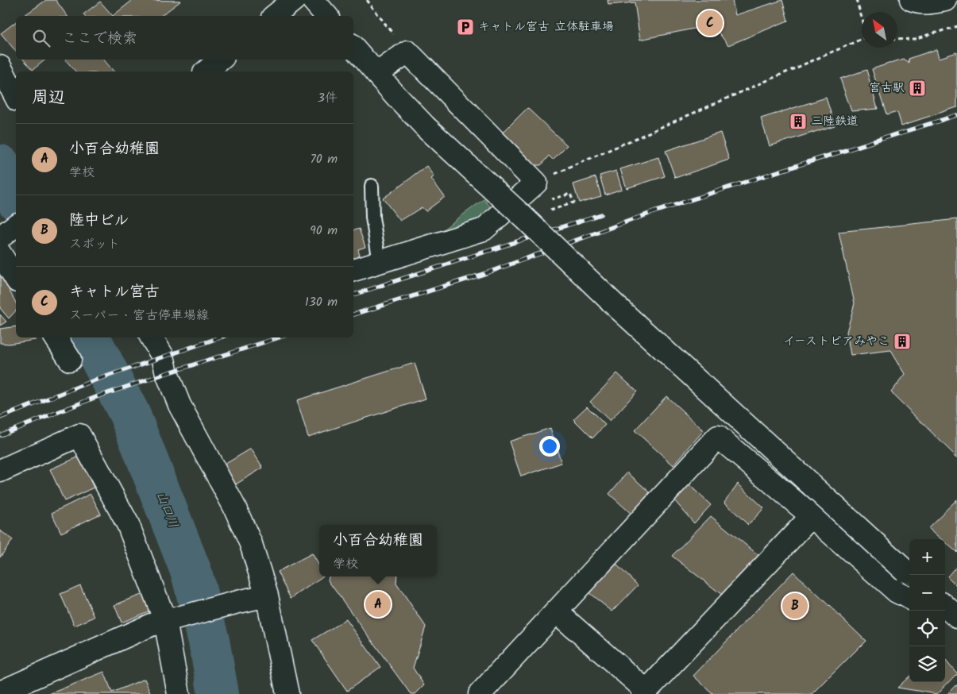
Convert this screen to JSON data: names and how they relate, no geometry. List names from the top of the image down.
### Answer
{
  "water": ["山口川"],
  "places": {
    "parking": ["キャトル宮古 立体駐車場"],
    "building": ["宮古駅", "三陸鉄道", "イーストピアみやこ"]
  },
  "north": "top left",
  "page": {
    "pins": ["C", "A", "B"],
    "search": "ここで検索",
    "heading": ["周辺", "3件"],
    "list": [
      {
        "mark": "A",
        "name": "小百合幼稚園",
        "note": "学校",
        "value": "70 m"
      },
      {
        "mark": "B",
        "name": "陸中ビル",
        "note": "スポット",
        "value": "90 m"
      },
      {
        "mark": "C",
        "name": "キャトル宮古",
        "note": "スーパー · 宮古停車場線",
        "value": "130 m"
      }
    ],
    "popup": ["小百合幼稚園", "学校"],
    "map_buttons": ["+", "−"]
  }
}
